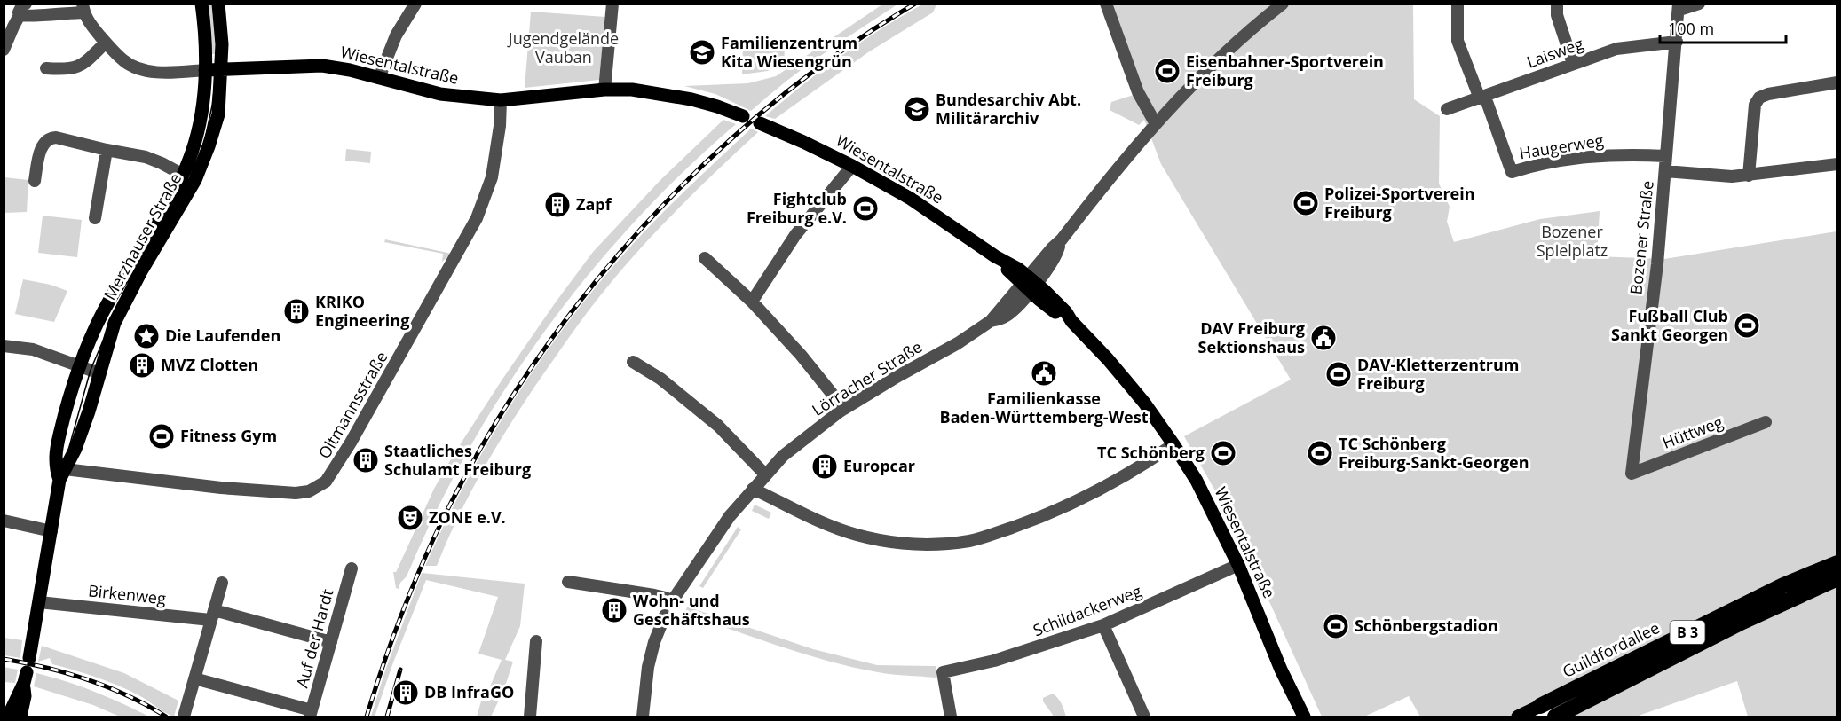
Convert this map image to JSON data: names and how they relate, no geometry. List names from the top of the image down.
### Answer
{
  "streets": {
    "highway": ["B 3", "Guildfordallee"],
    "main road": ["Wiesentalstraße", "Merzhauser Straße"],
    "street": [
      "Laisweg",
      "Haugerweg",
      "Bozener Straße",
      "Lörracher Straße",
      "Oltmannsstraße",
      "Hüttweg",
      "Birkenweg",
      "Schildackerweg",
      "Auf der Hardt"
    ]
  },
  "crossings": [
    ["Laisweg", "Haugerweg"],
    ["Laisweg", "Bozener Straße"],
    ["Wiesentalstraße", "Merzhauser Straße"],
    ["Wiesentalstraße", "Lörracher Straße"],
    ["Wiesentalstraße", "Oltmannsstraße"],
    ["Wiesentalstraße", "Schildackerweg"],
    ["Haugerweg", "Bozener Straße"],
    ["Merzhauser Straße", "Oltmannsstraße"],
    ["Merzhauser Straße", "Birkenweg"],
    ["Bozener Straße", "Hüttweg"],
    ["Birkenweg", "Auf der Hardt"]
  ],
  "parks": ["Jugendgelände Vauban", "Bozener Spielplatz"],
  "places": {
    "school or university": ["Familienzentrum Kita Wiesengrün", "Bundesarchiv Abt. Militärarchiv"],
    "sports": [
      "Eisenbahner-Sportverein Freiburg",
      "Polizei-Sportverein Freiburg",
      "Fightclub Freiburg e.V.",
      "Fußball Club Sankt Georgen",
      "DAV-Kletterzentrum Freiburg",
      "Fitness Gym",
      "TC Schönberg",
      "TC Schönberg Freiburg-Sankt-Georgen",
      "Schönbergstadion"
    ],
    "building": [
      "Zapf",
      "KRIKO Engineering",
      "MVZ Clotten",
      "Staatliches Schulamt Freiburg",
      "Europcar",
      "Wohn- und Geschäftshaus",
      "DB InfraGO"
    ],
    "place": ["Die Laufenden"],
    "public building": ["DAV Freiburg Sektionshaus", "Familienkasse Baden-Württemberg-West"],
    "theatre": ["ZONE e.V."]
  },
  "scale_bar": "100 m"
}
